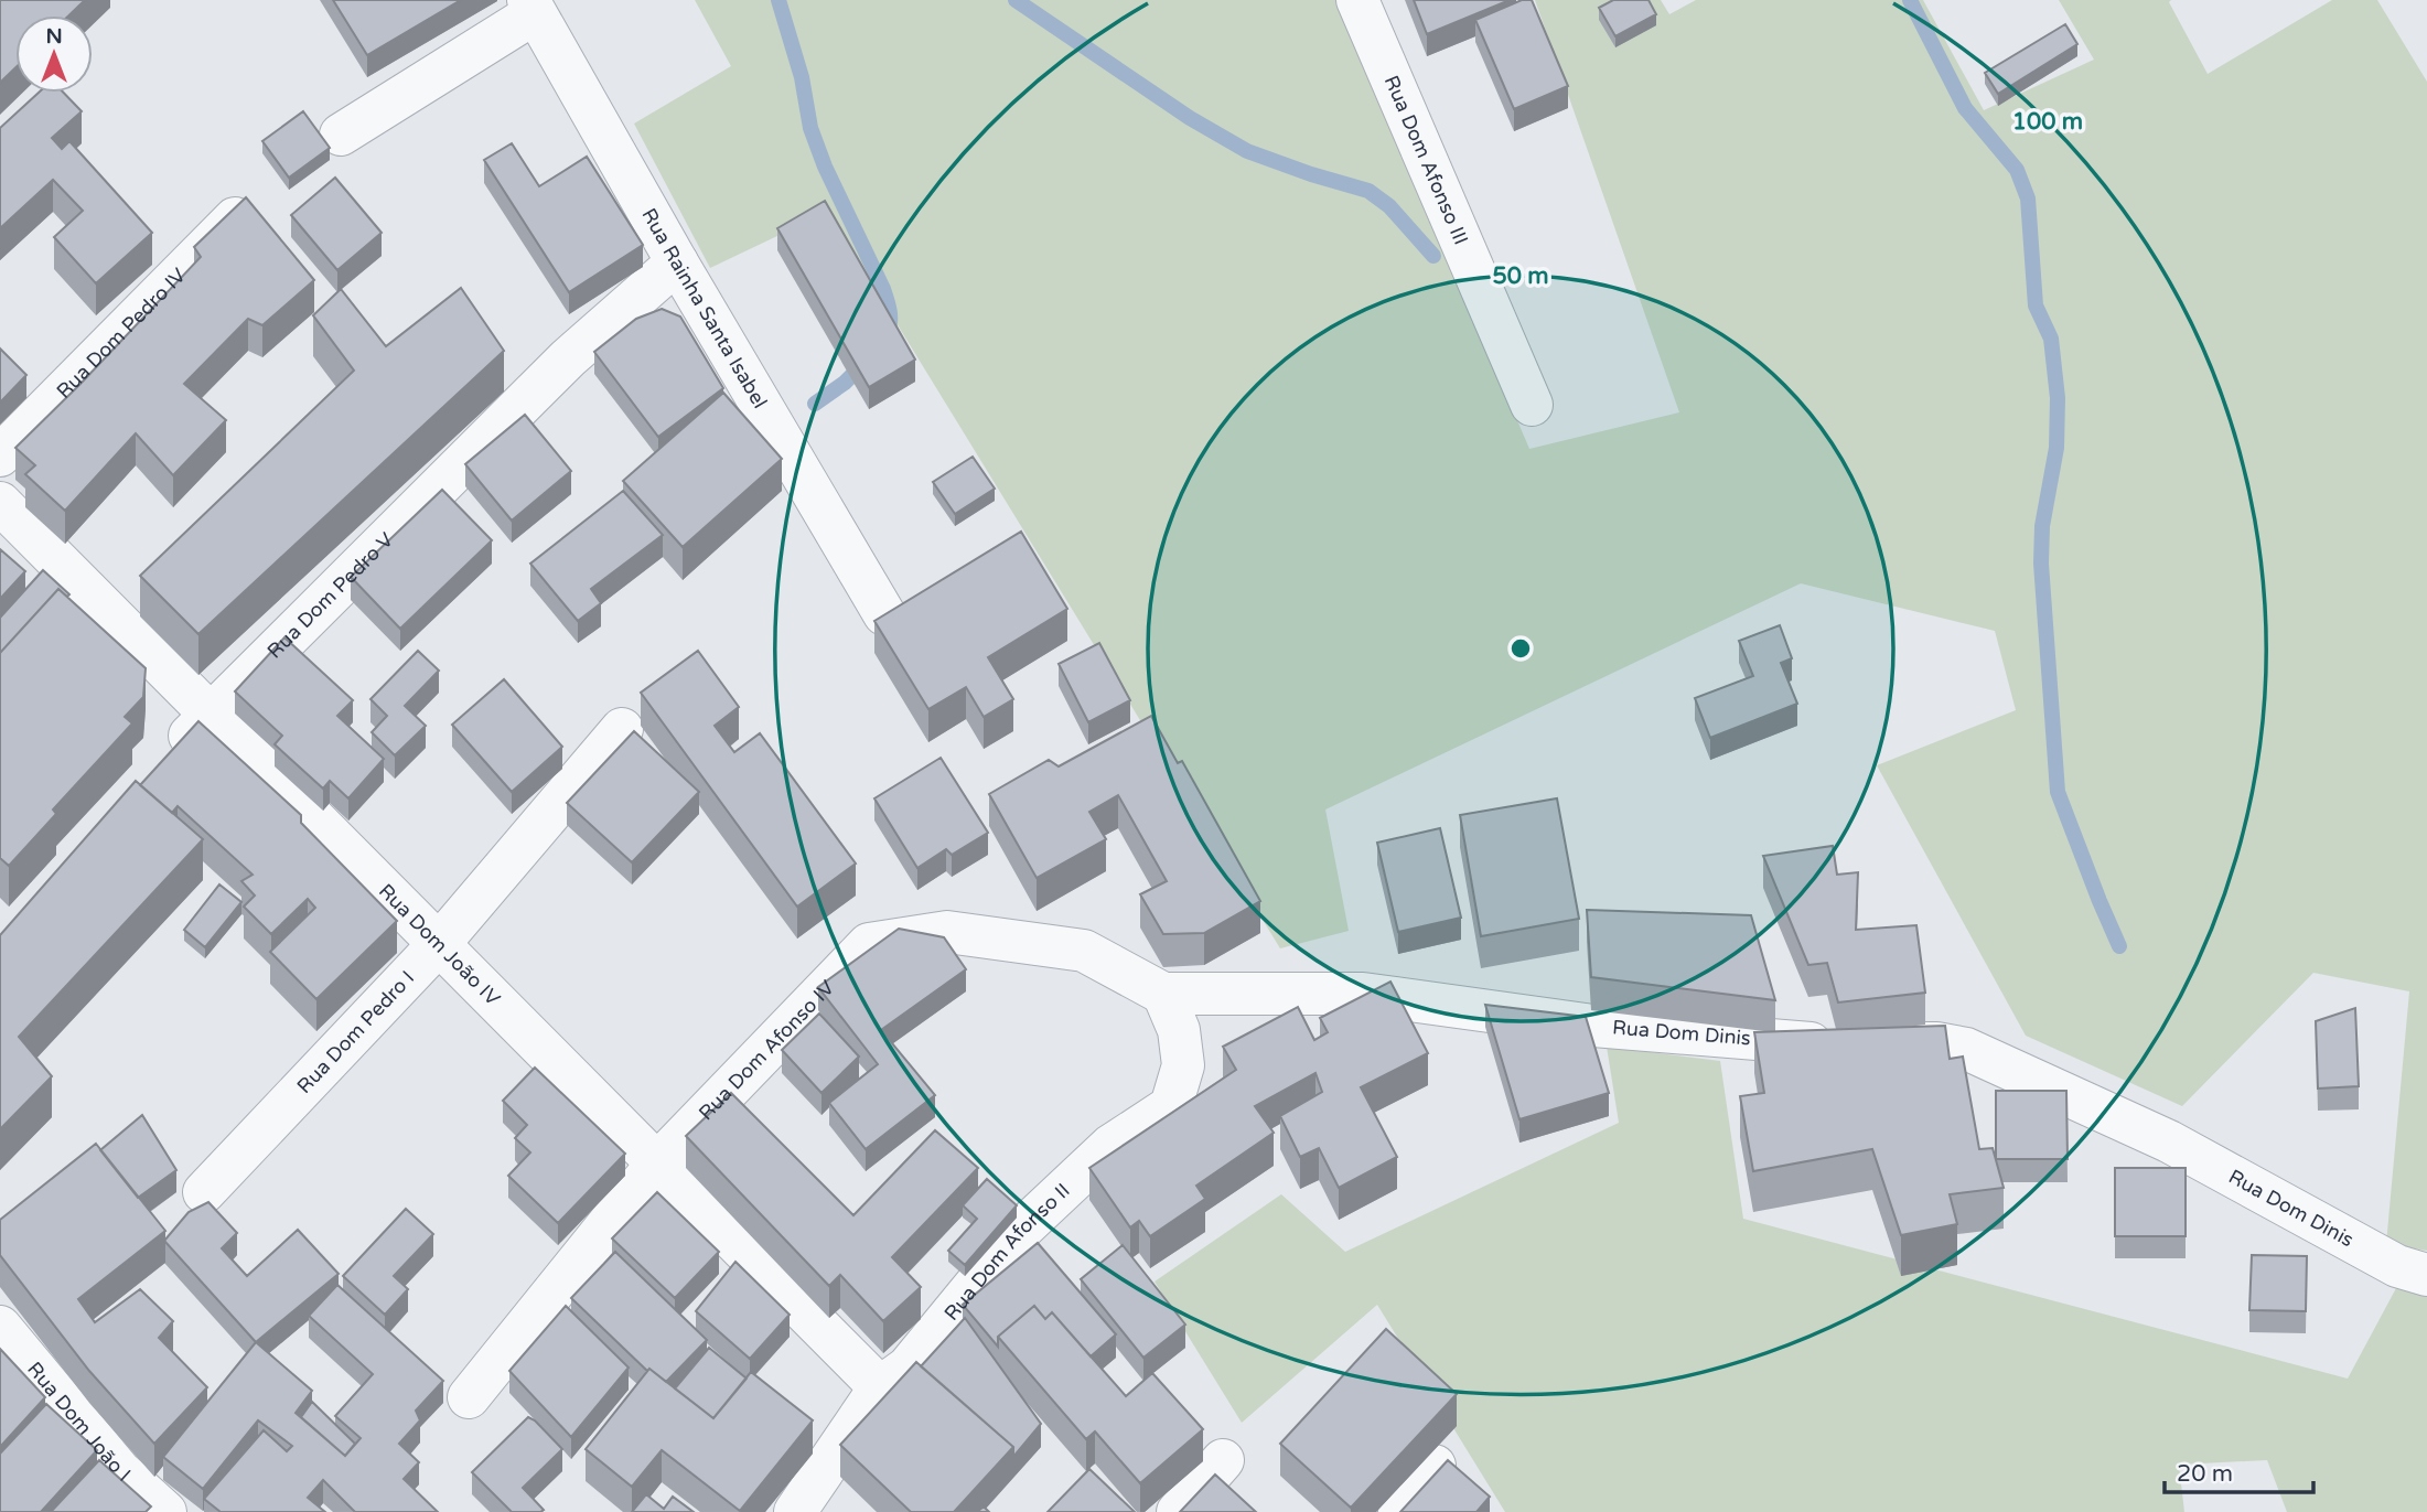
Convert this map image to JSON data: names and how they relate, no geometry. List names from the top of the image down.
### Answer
{
  "streets": {
    "street": [
      "Rua Dom Afonso III",
      "Rua Rainha Santa Isabel",
      "Rua Dom Pedro IV",
      "Rua Dom Pedro V",
      "Rua Dom João IV",
      "Rua Dom Pedro I",
      "Rua Dom Dinis",
      "Rua Dom Afonso IV",
      "Rua Dom Afonso II",
      "Rua Dom João I"
    ]
  },
  "crossings": [
    ["Rua Rainha Santa Isabel", "Rua Dom Pedro V"],
    ["Rua Dom Pedro V", "Rua Dom João IV"],
    ["Rua Dom João IV", "Rua Dom Pedro I"],
    ["Rua Dom João IV", "Rua Dom Afonso IV"],
    ["Rua Dom João IV", "Rua Dom Afonso II"],
    ["Rua Dom Dinis", "Rua Dom Afonso IV"],
    ["Rua Dom Dinis", "Rua Dom Afonso II"],
    ["Rua Dom Afonso IV", "Rua Dom Afonso II"]
  ],
  "scale_bar": "20 m",
  "north": "top",
  "rings": ["100 m", "50 m"]
}
